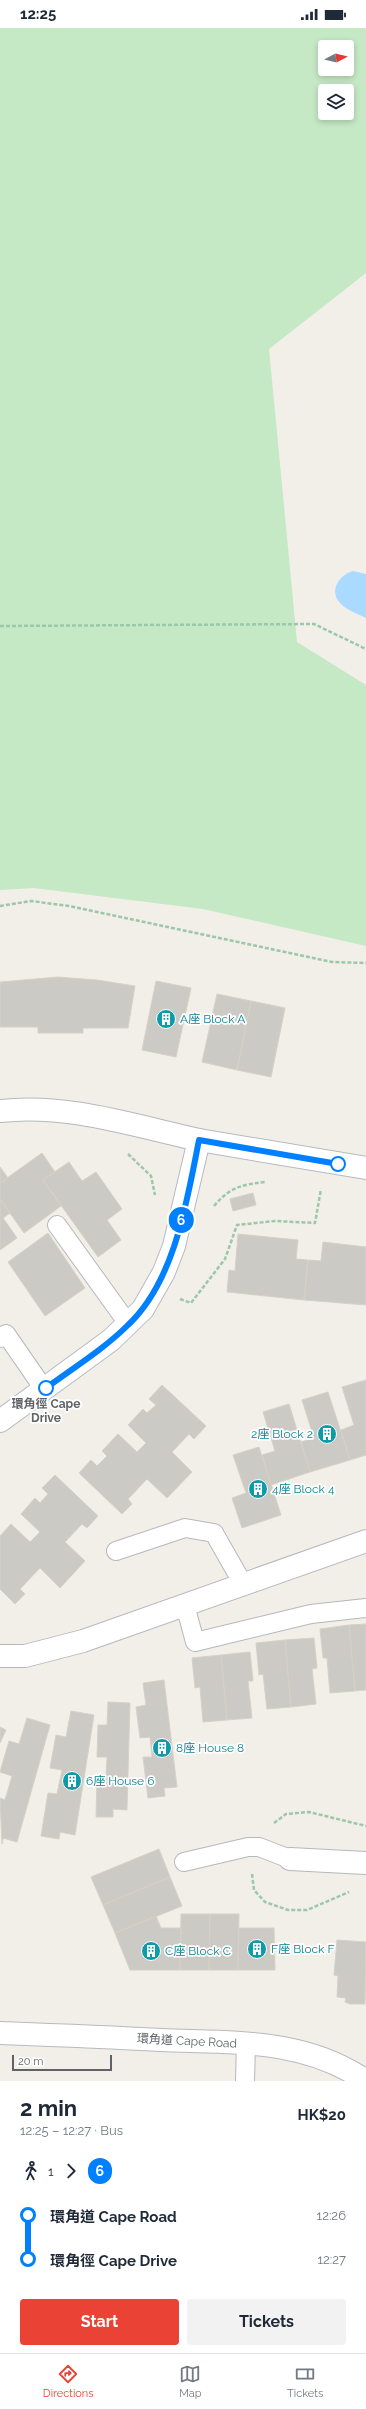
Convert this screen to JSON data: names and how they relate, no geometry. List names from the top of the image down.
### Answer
{
  "streets": {
    "street": ["環角道 Cape Road"]
  },
  "places": {
    "building": [
      "A座 Block A",
      "2座 Block 2",
      "4座 Block 4",
      "8座 House 8",
      "6座 House 6",
      "F座 Block F",
      "C座 Block C"
    ],
    "other": ["環角徑 Cape Drive"]
  },
  "lines": ["bus line 6"],
  "scale_bar": "20 m",
  "north": "right",
  "page": {
    "status": "12:25",
    "on_map": "6",
    "scale": "20 m",
    "heading": ["2 min", "12:25 – 12:27 · Bus", "HK$20"],
    "legs": ["1", "6"],
    "list": [
      {
        "name": "環角道 Cape Road",
        "value": "12:26"
      },
      {
        "name": "環角徑 Cape Drive",
        "value": "12:27"
      }
    ],
    "buttons": ["Start", "Tickets"],
    "tabs": ["Directions", "Map", "Tickets"]
  }
}
